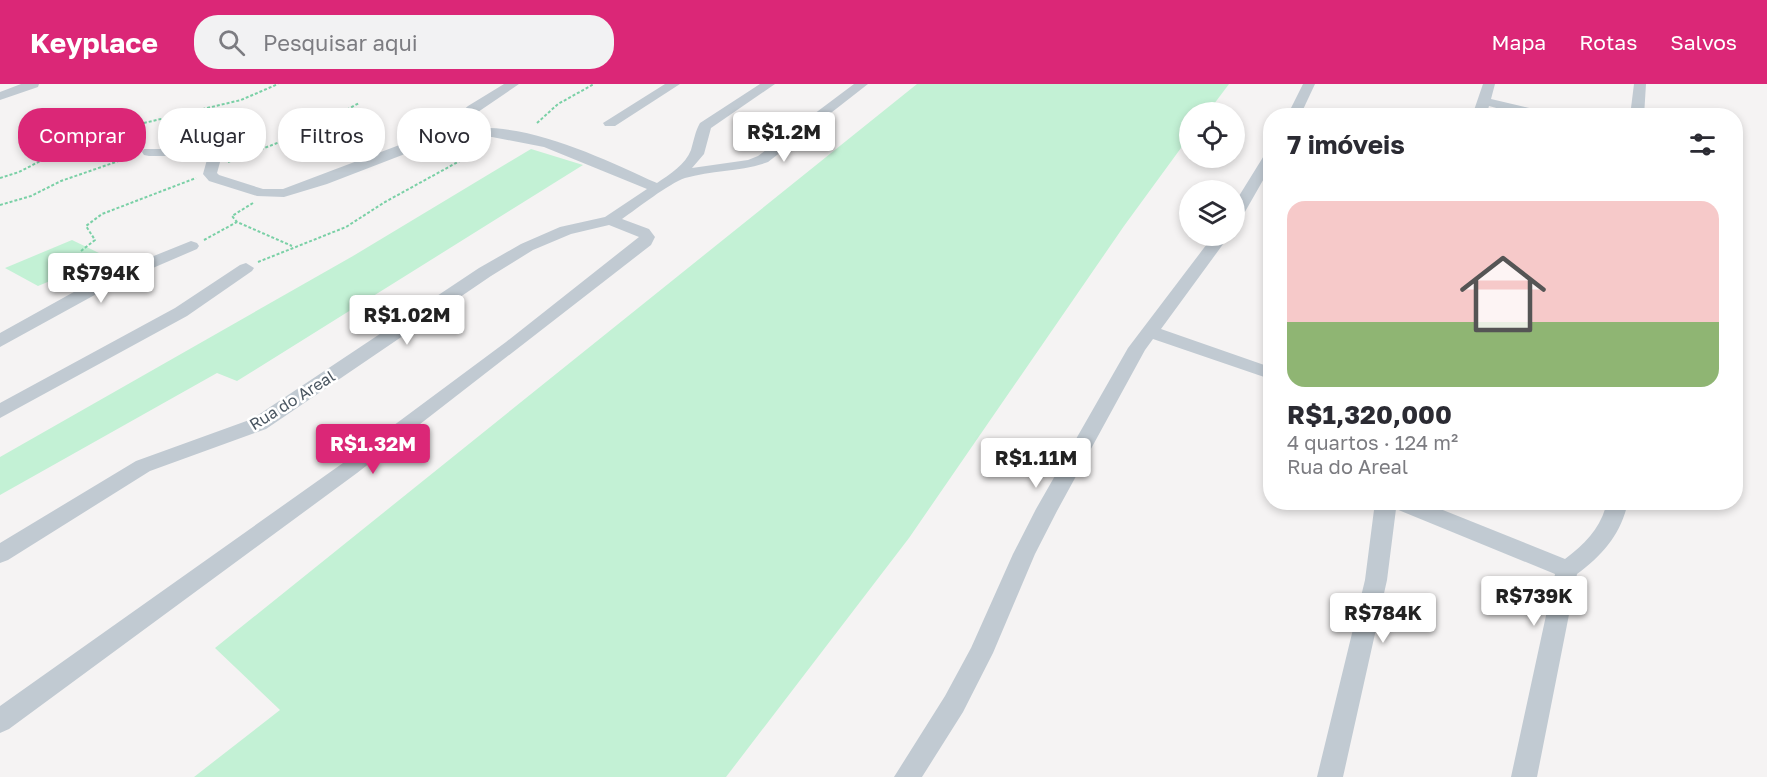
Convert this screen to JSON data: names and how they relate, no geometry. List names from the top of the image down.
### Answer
{
  "streets": {
    "street": ["Rua do Areal"]
  },
  "page": {
    "header": "Keyplace",
    "search": "Pesquisar aqui",
    "nav": ["Mapa", "Rotas", "Salvos"],
    "chip": [
      "Comprar",
      "Alugar",
      "Filtros",
      "Novo"
    ],
    "heading": "7 imóveis",
    "price": [
      "R$1.2M",
      "R$794K",
      "R$1.02M",
      "R$1.32M",
      "R$1.11M",
      "R$739K",
      "R$784K"
    ],
    "list": [
      {
        "name": "R$1,320,000",
        "note": "4 quartos · 124 m² · Rua do Areal"
      }
    ]
  }
}
